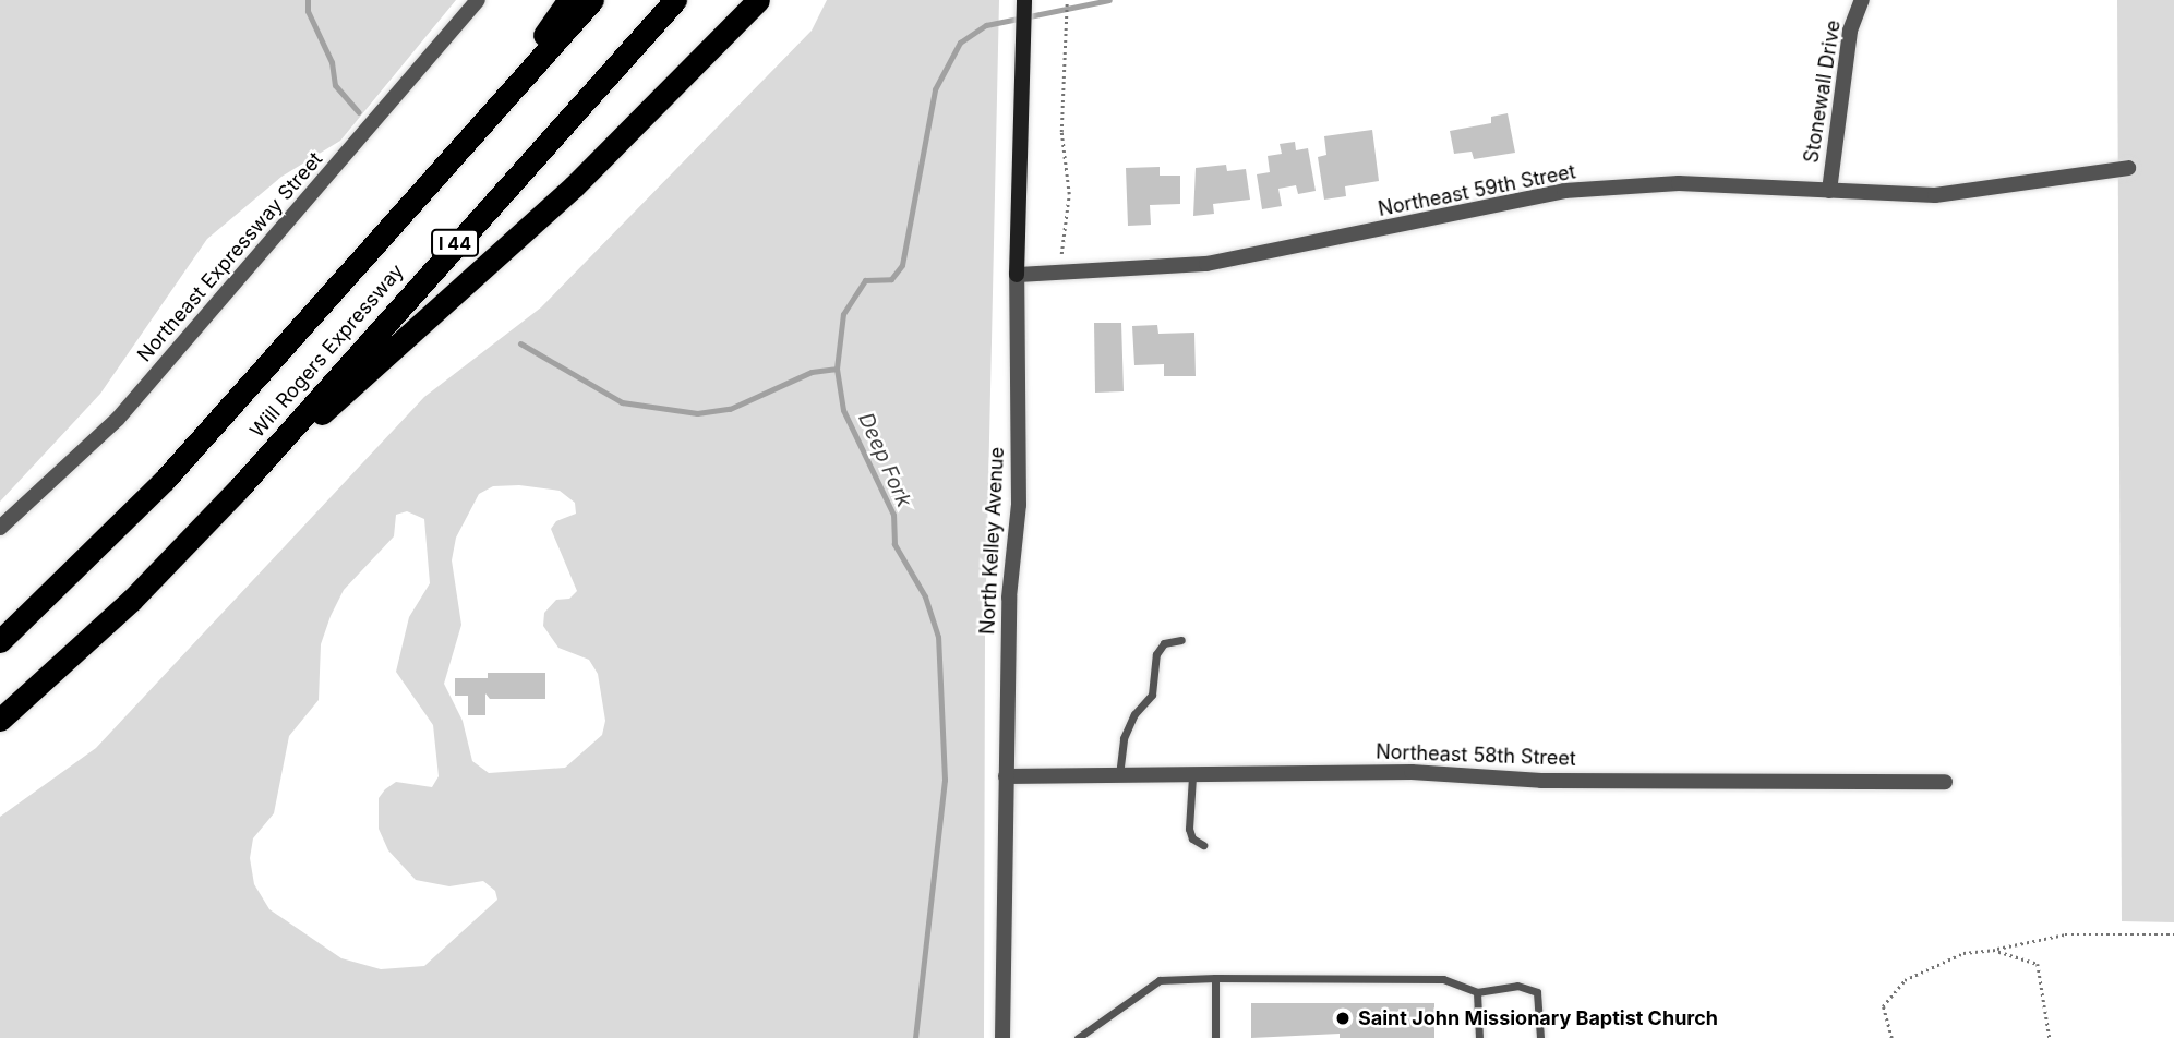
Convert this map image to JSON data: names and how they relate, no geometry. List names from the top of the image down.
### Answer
{
  "streets": {
    "highway": ["I 44", "Will Rogers Expressway"],
    "main road": ["North Kelley Avenue"],
    "street": [
      "Stonewall Drive",
      "Northeast 59th Street",
      "Northeast Expressway Street",
      "Northeast 58th Street"
    ]
  },
  "crossings": [
    ["Stonewall Drive", "Northeast 59th Street"],
    ["Northeast 59th Street", "North Kelley Avenue"],
    ["North Kelley Avenue", "Northeast 58th Street"]
  ],
  "water": ["Deep Fork"],
  "places": ["Saint John Missionary Baptist Church"]
}
